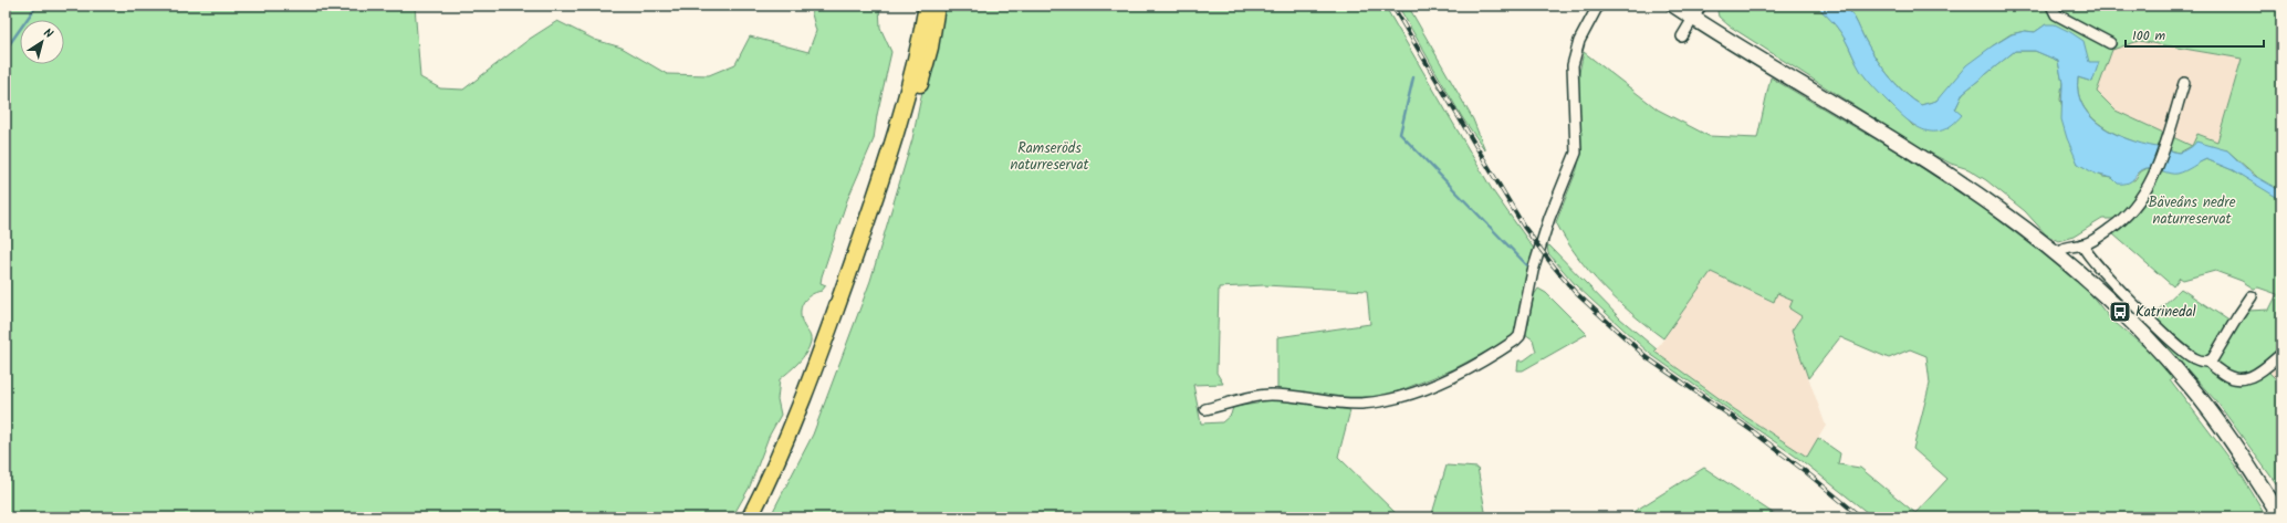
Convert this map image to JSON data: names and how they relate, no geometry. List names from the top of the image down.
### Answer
{
  "parks": ["Ramseröds naturreservat", "Bäveåns nedre naturreservat"],
  "places": {
    "bus stop": ["Katrinedal"]
  },
  "scale_bar": "100 m",
  "north": "top right"
}
